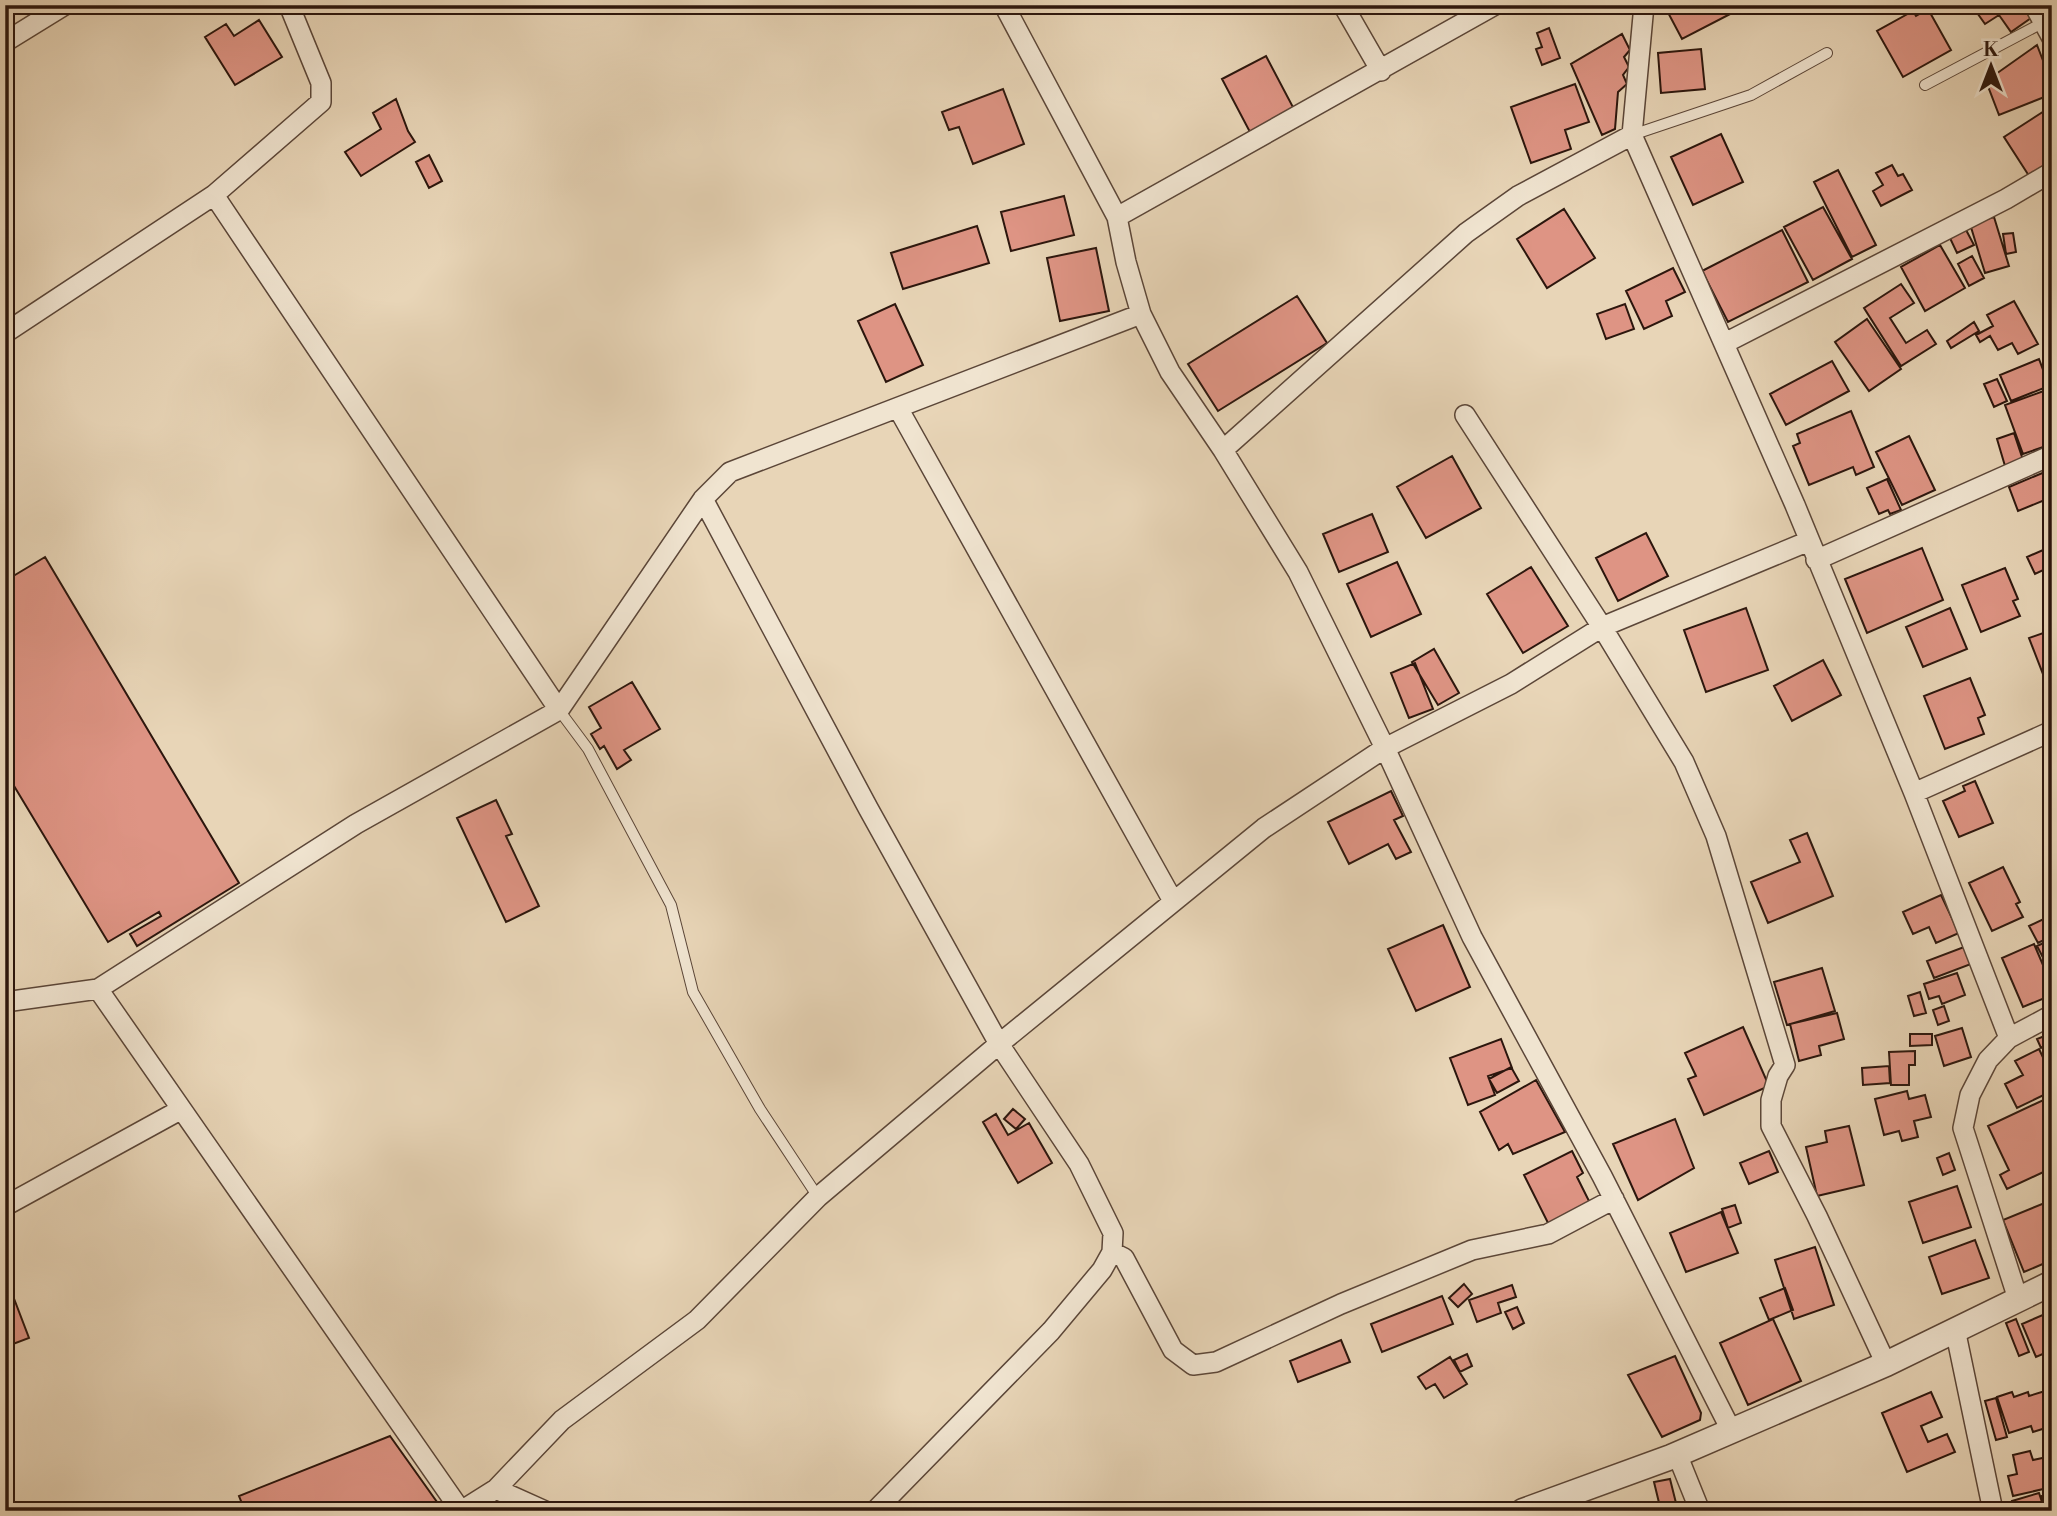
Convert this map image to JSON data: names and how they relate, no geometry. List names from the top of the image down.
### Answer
{
  "north": "top"
}
